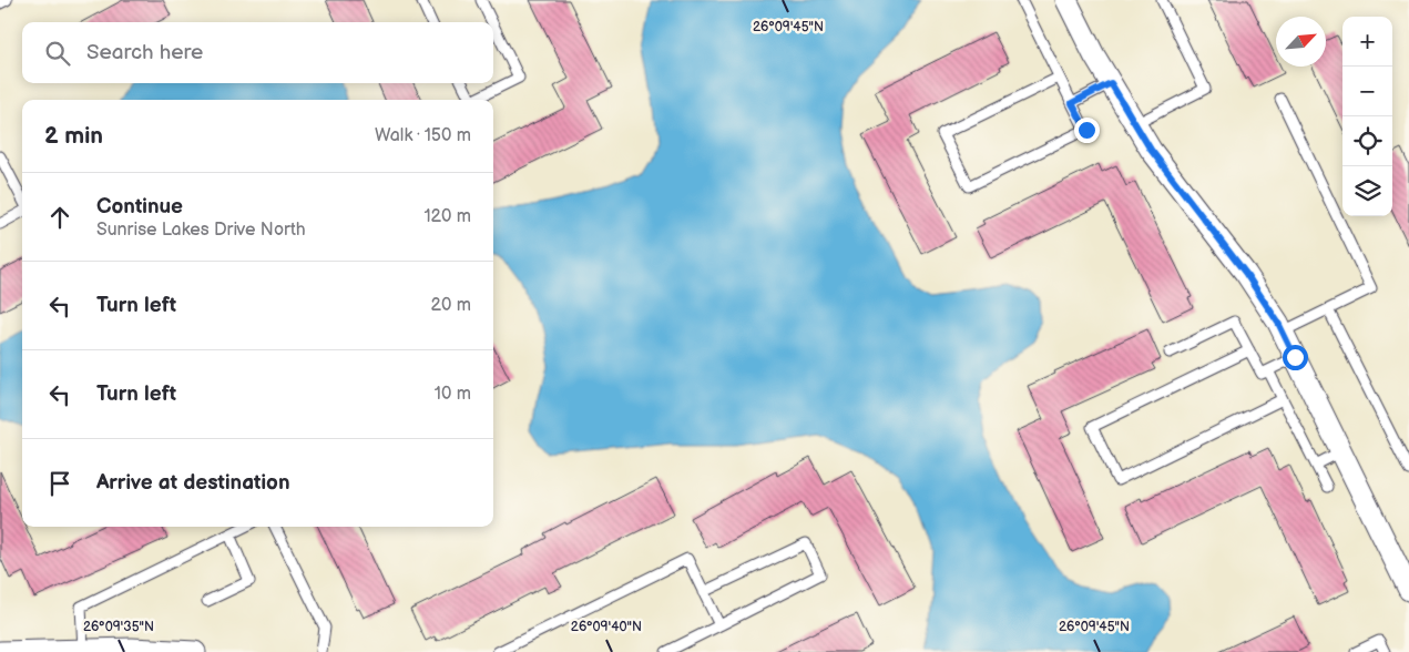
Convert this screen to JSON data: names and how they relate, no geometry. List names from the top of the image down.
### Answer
{
  "north": "top right",
  "page": {
    "map_buttons": ["+", "−"],
    "search": "Search here",
    "heading": ["2 min", "Walk · 150 m"],
    "list": [
      ["Continue", "Sunrise Lakes Drive North", "120 m"],
      ["Turn left", "20 m"],
      ["Turn left", "10 m"],
      "Arrive at destination"
    ]
  },
  "coordinates": ["26°09'45\"N", "26°09'35\"N", "26°09'40\"N"]
}
